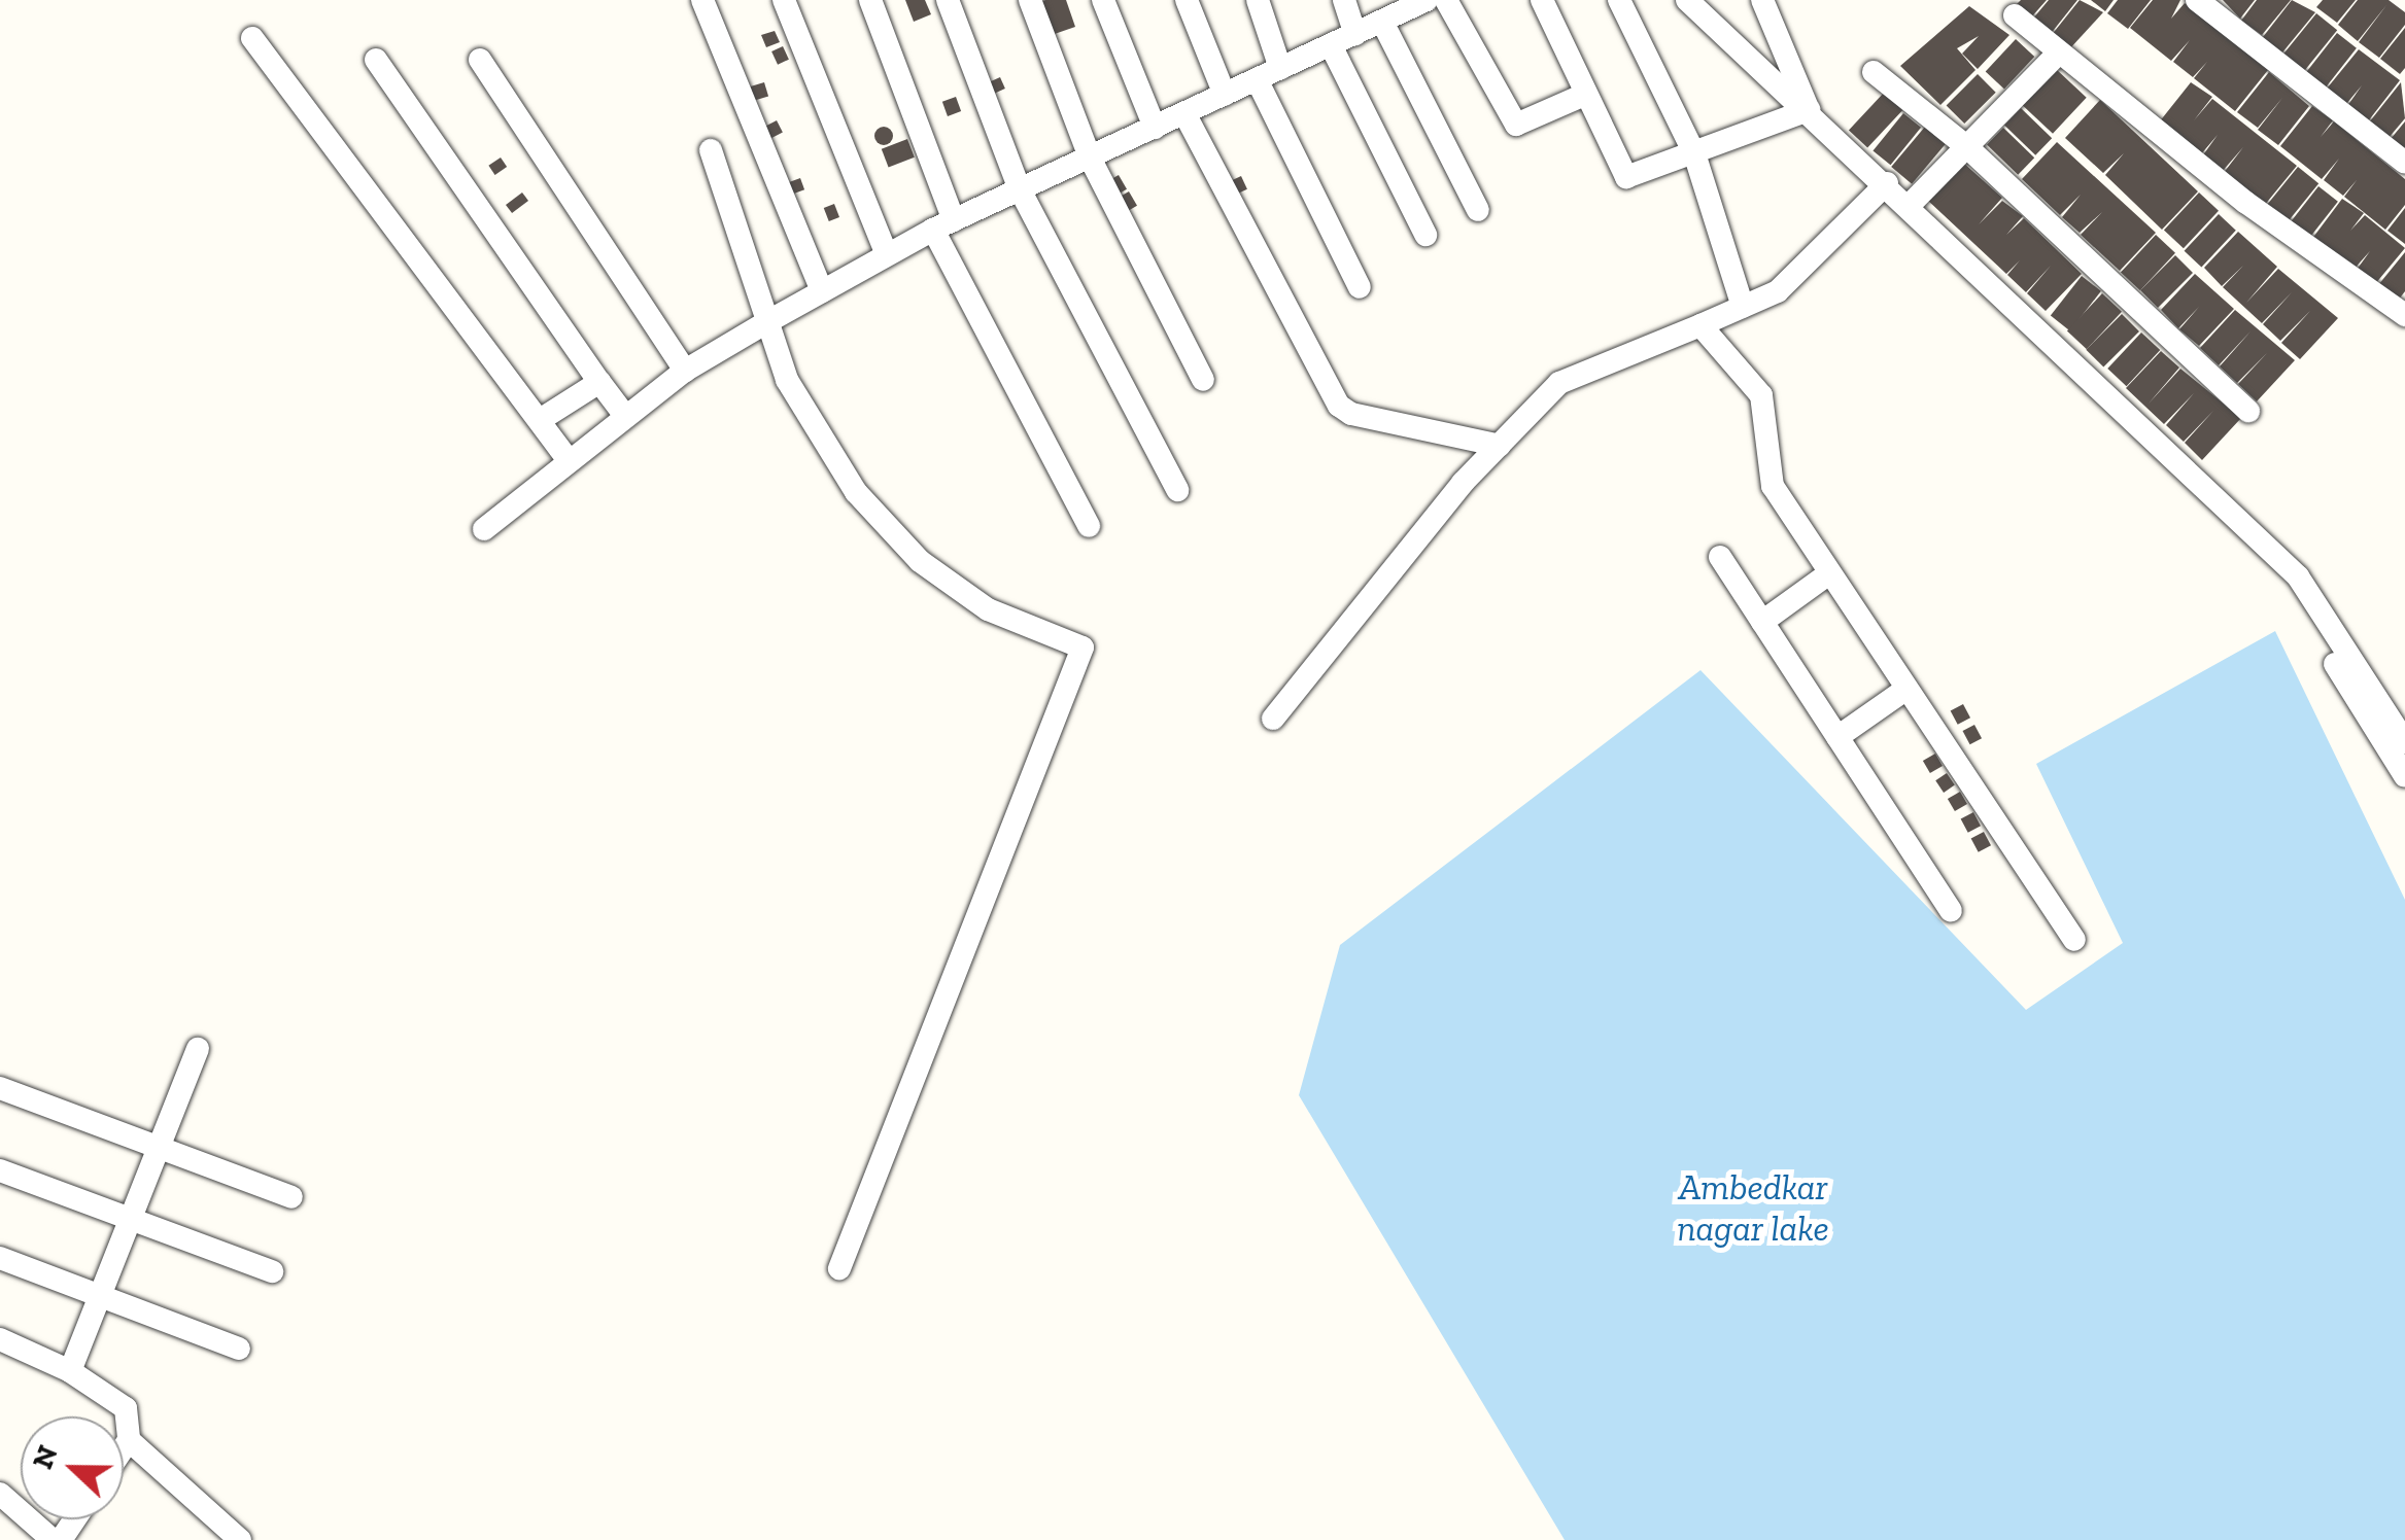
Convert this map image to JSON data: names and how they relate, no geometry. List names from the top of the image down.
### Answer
{
  "water": ["Ambedkar nagar lake"],
  "north": "left"
}
